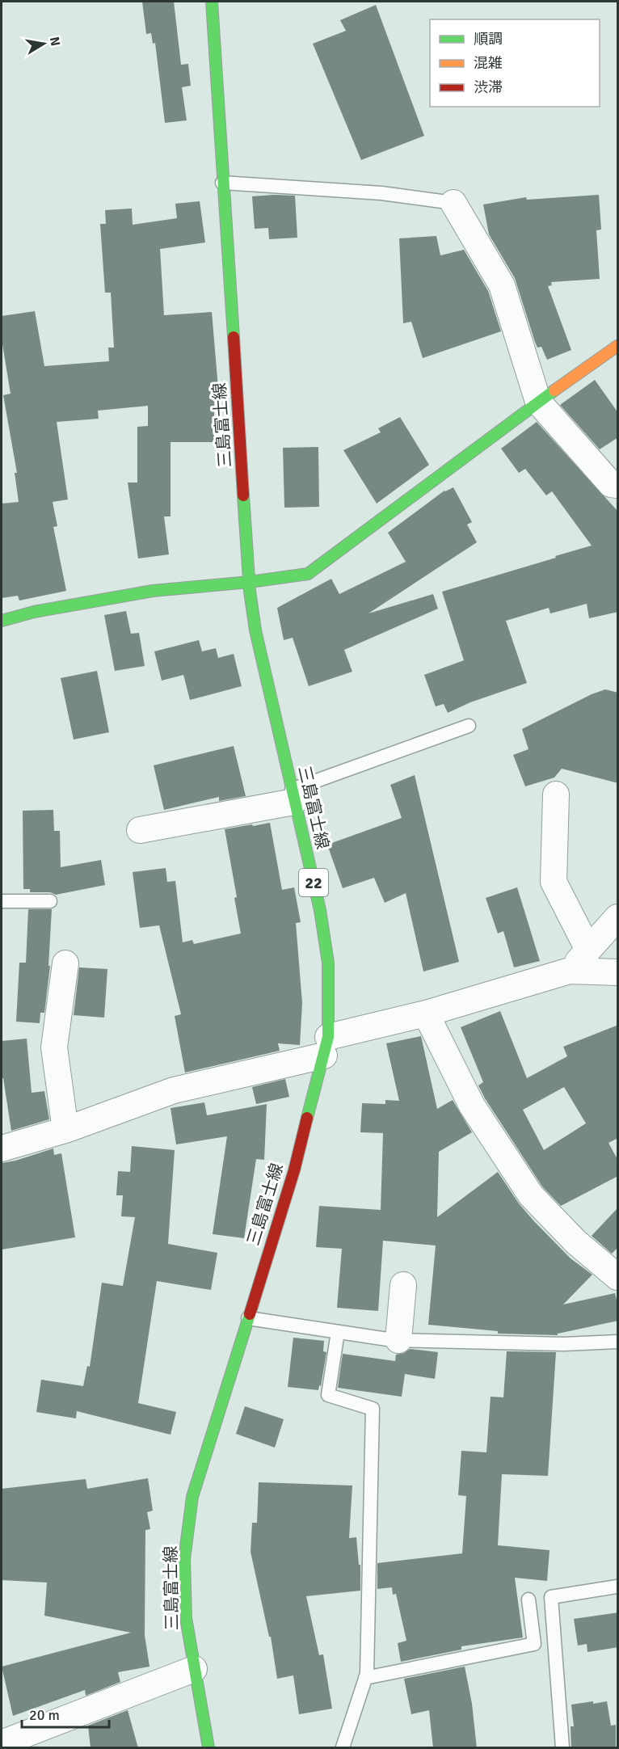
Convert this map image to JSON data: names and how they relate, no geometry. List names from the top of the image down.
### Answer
{
  "streets": {
    "main road": ["三島富士線", "22"]
  },
  "legend": ["順調", "混雑", "渋滞"],
  "scale_bar": "20 m",
  "north": "right"
}
